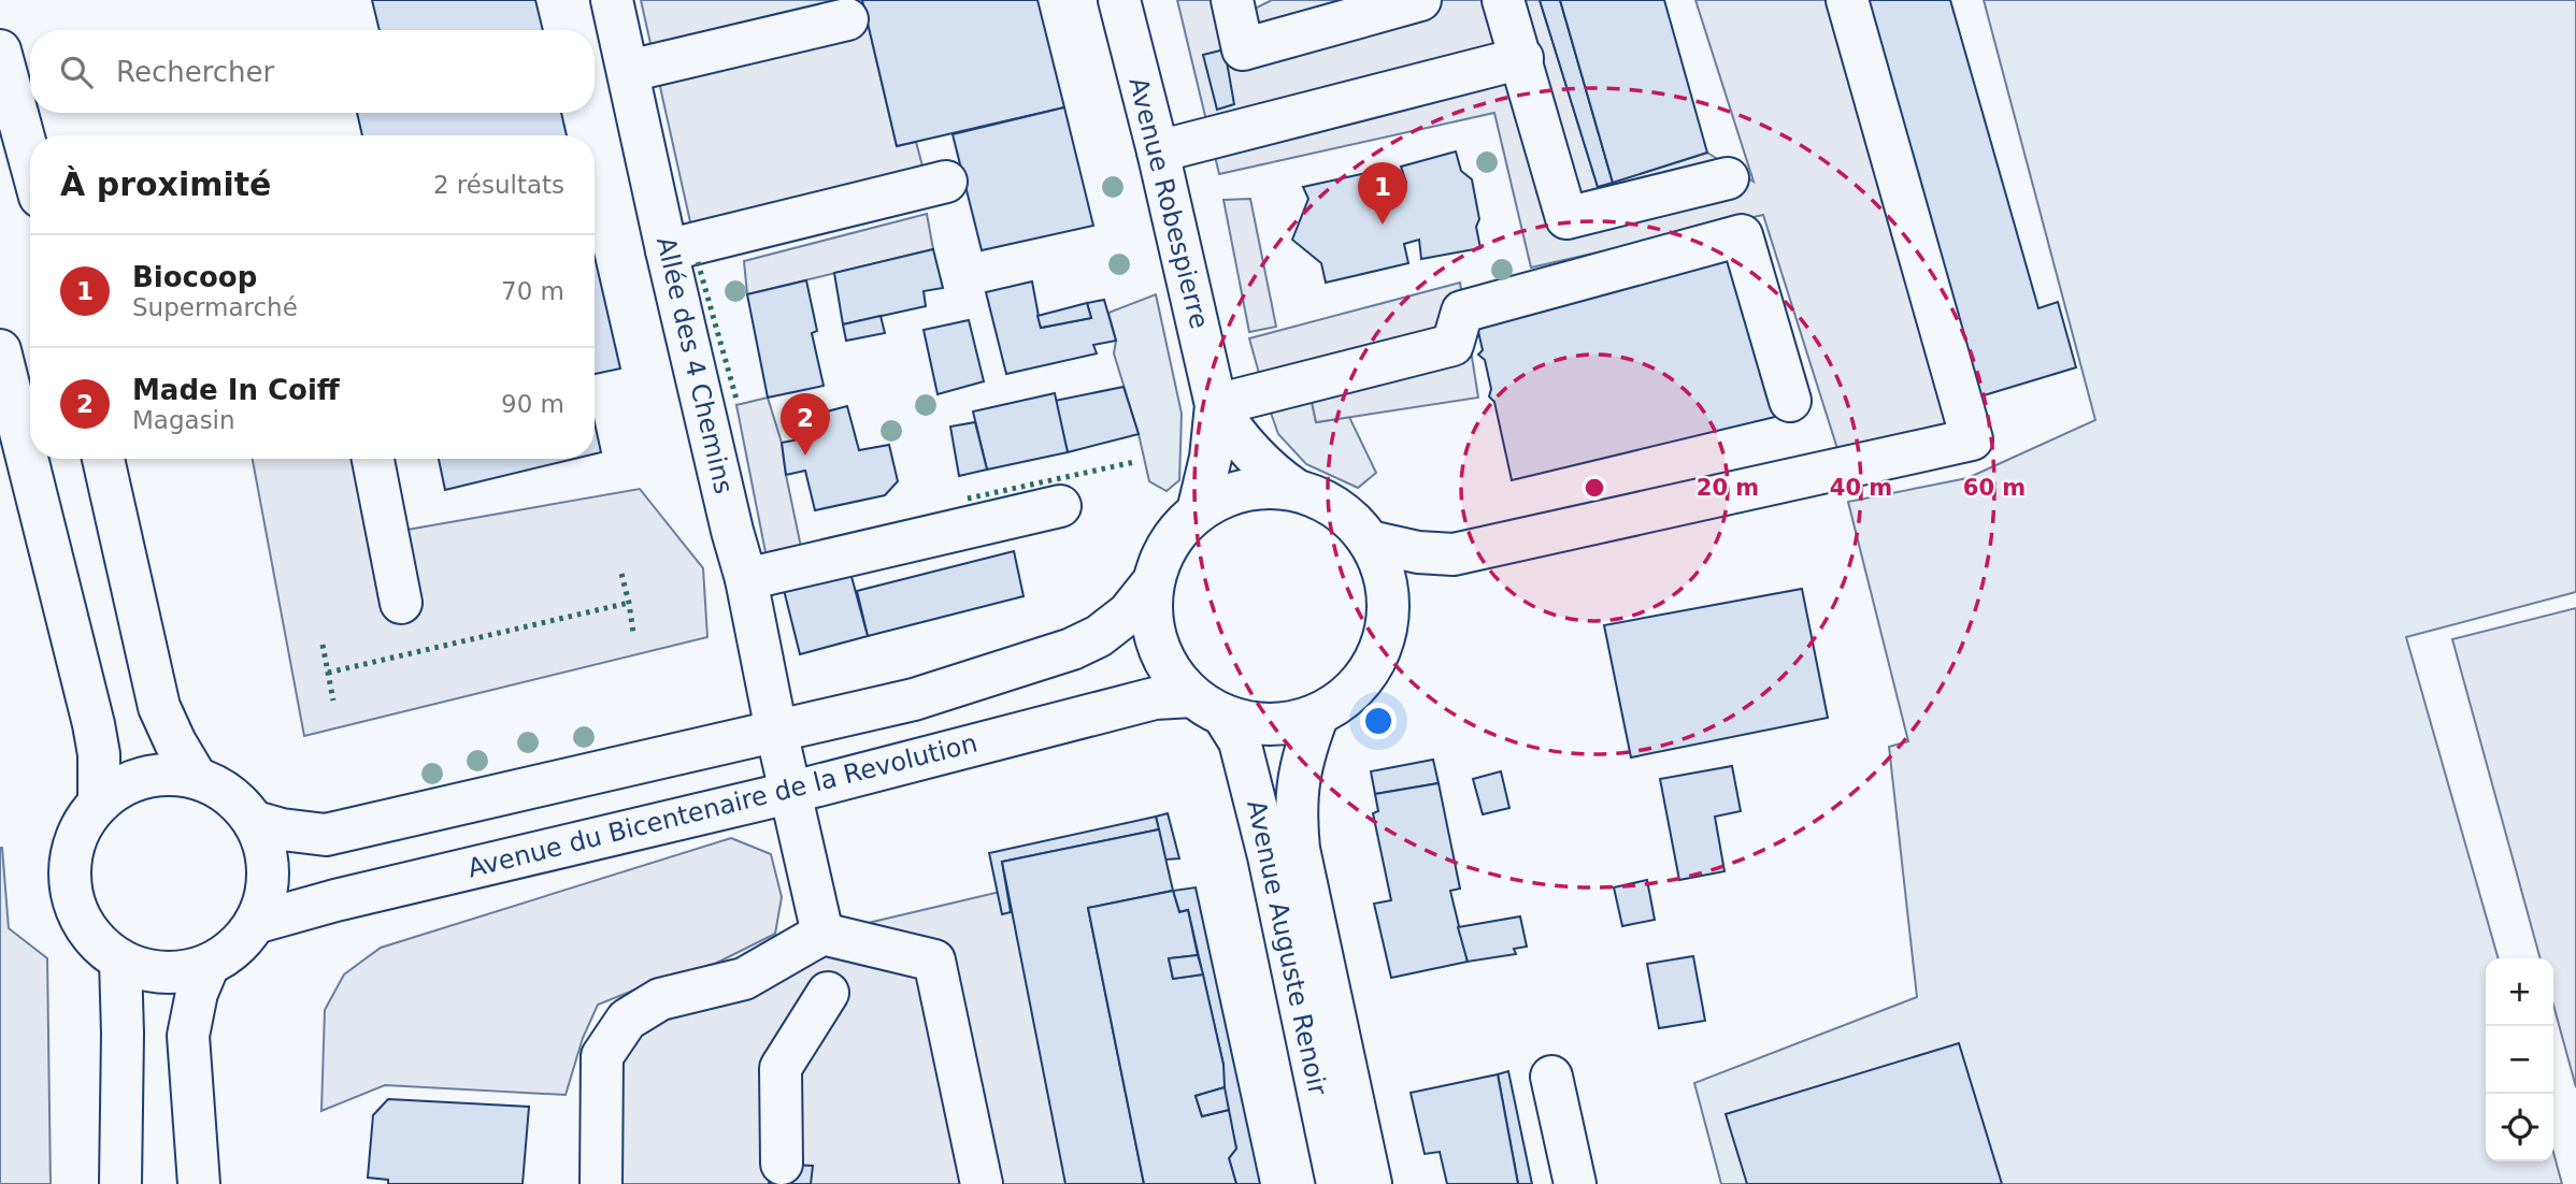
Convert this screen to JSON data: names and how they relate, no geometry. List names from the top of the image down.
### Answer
{
  "streets": {
    "street": [
      "Avenue Robespierre",
      "Allée des 4 Chemins",
      "Avenue du Bicentenaire de la Revolution",
      "Avenue Auguste Renoir"
    ]
  },
  "crossings": [
    ["Avenue Robespierre", "Avenue du Bicentenaire de la Revolution"],
    ["Avenue Robespierre", "Avenue Auguste Renoir"],
    ["Allée des 4 Chemins", "Avenue du Bicentenaire de la Revolution"],
    ["Avenue du Bicentenaire de la Revolution", "Avenue Auguste Renoir"]
  ],
  "page": {
    "search": "Rechercher",
    "heading": ["À proximité", "2 résultats"],
    "pins": ["1", "2"],
    "list": [
      {
        "mark": "1",
        "name": "Biocoop",
        "note": "Supermarché",
        "value": "70 m"
      },
      {
        "mark": "2",
        "name": "Made In Coiff",
        "note": "Magasin",
        "value": "90 m"
      }
    ],
    "map_buttons": ["+", "−"]
  },
  "rings": ["20 m", "40 m", "60 m"]
}
